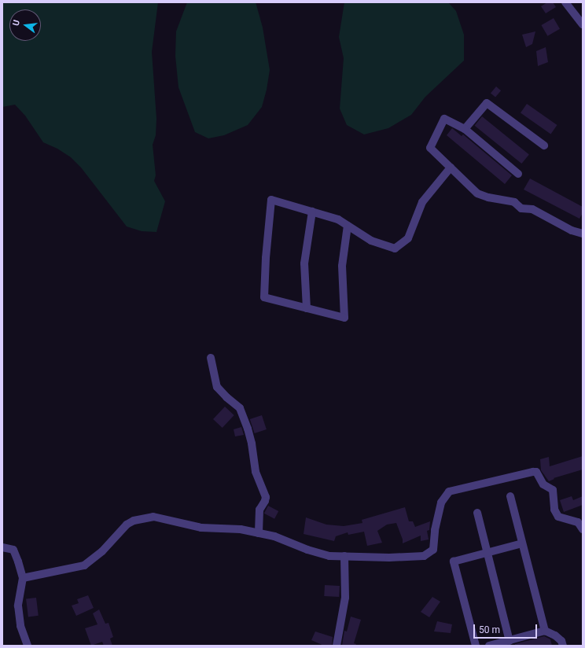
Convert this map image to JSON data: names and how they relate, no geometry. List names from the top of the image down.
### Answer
{
  "scale_bar": "50 m",
  "north": "left"
}
